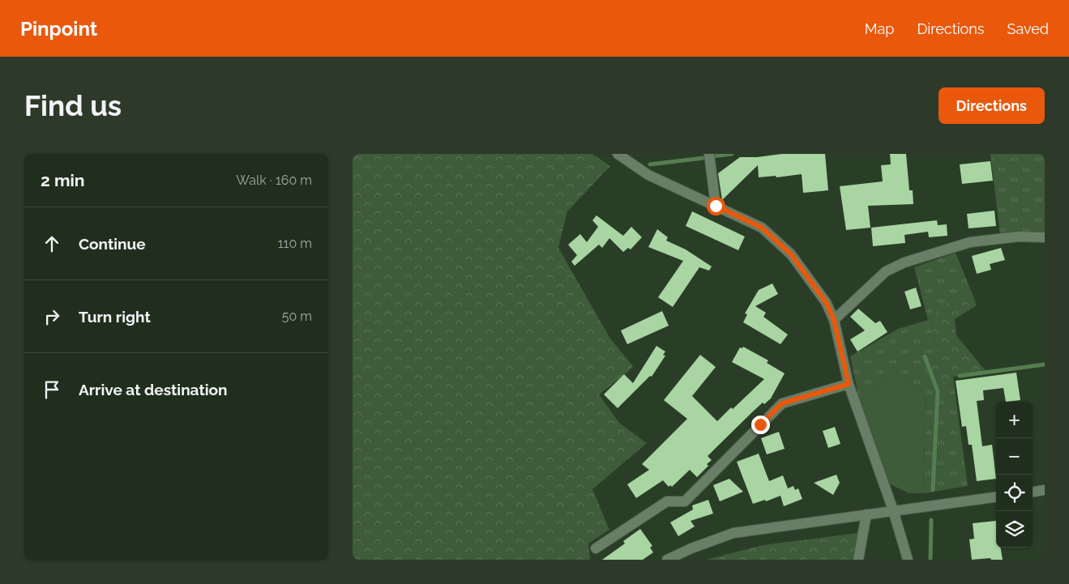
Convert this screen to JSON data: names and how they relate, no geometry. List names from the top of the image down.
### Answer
{
  "page": {
    "header": "Pinpoint",
    "nav": ["Map", "Directions", "Saved"],
    "buttons": "Directions",
    "title": "Find us",
    "heading": ["2 min", "Walk · 160 m"],
    "list": [
      ["Continue", "110 m"],
      ["Turn right", "50 m"],
      "Arrive at destination"
    ],
    "map_buttons": ["+", "−"]
  }
}
